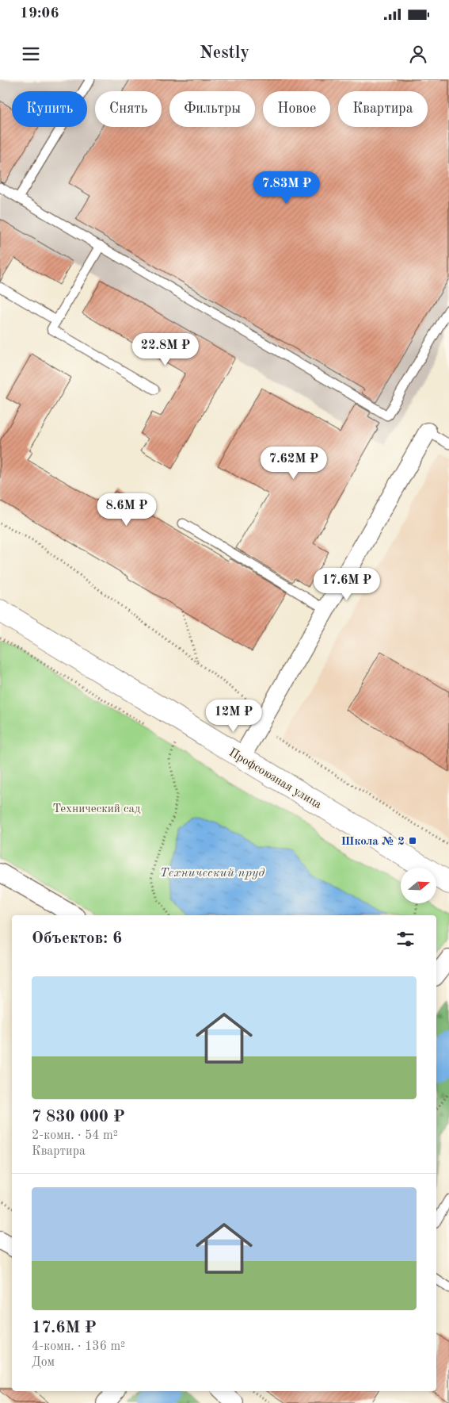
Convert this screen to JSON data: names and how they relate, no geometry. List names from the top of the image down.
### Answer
{
  "streets": {
    "main road": ["Профсоюзная улица"]
  },
  "water": ["Технический пруд"],
  "parks": ["Технический сад"],
  "places": {
    "transit": ["Школа № 2"]
  },
  "north": "right",
  "page": {
    "status": "19:06",
    "header": "Nestly",
    "chip": [
      "Купить",
      "Снять",
      "Фильтры",
      "Новое",
      "Квартира"
    ],
    "price": [
      "7.83M ₽",
      "22.8M ₽",
      "7.62M ₽",
      "8.6M ₽",
      "17.6M ₽",
      "12M ₽"
    ],
    "heading": "Объектов: 6",
    "list": [
      {
        "name": "7 830 000 ₽",
        "note": "2-комн. · 54 m² · Квартира"
      },
      {
        "name": "17.6M ₽",
        "note": "4-комн. · 136 m² · Дом"
      }
    ]
  }
}
